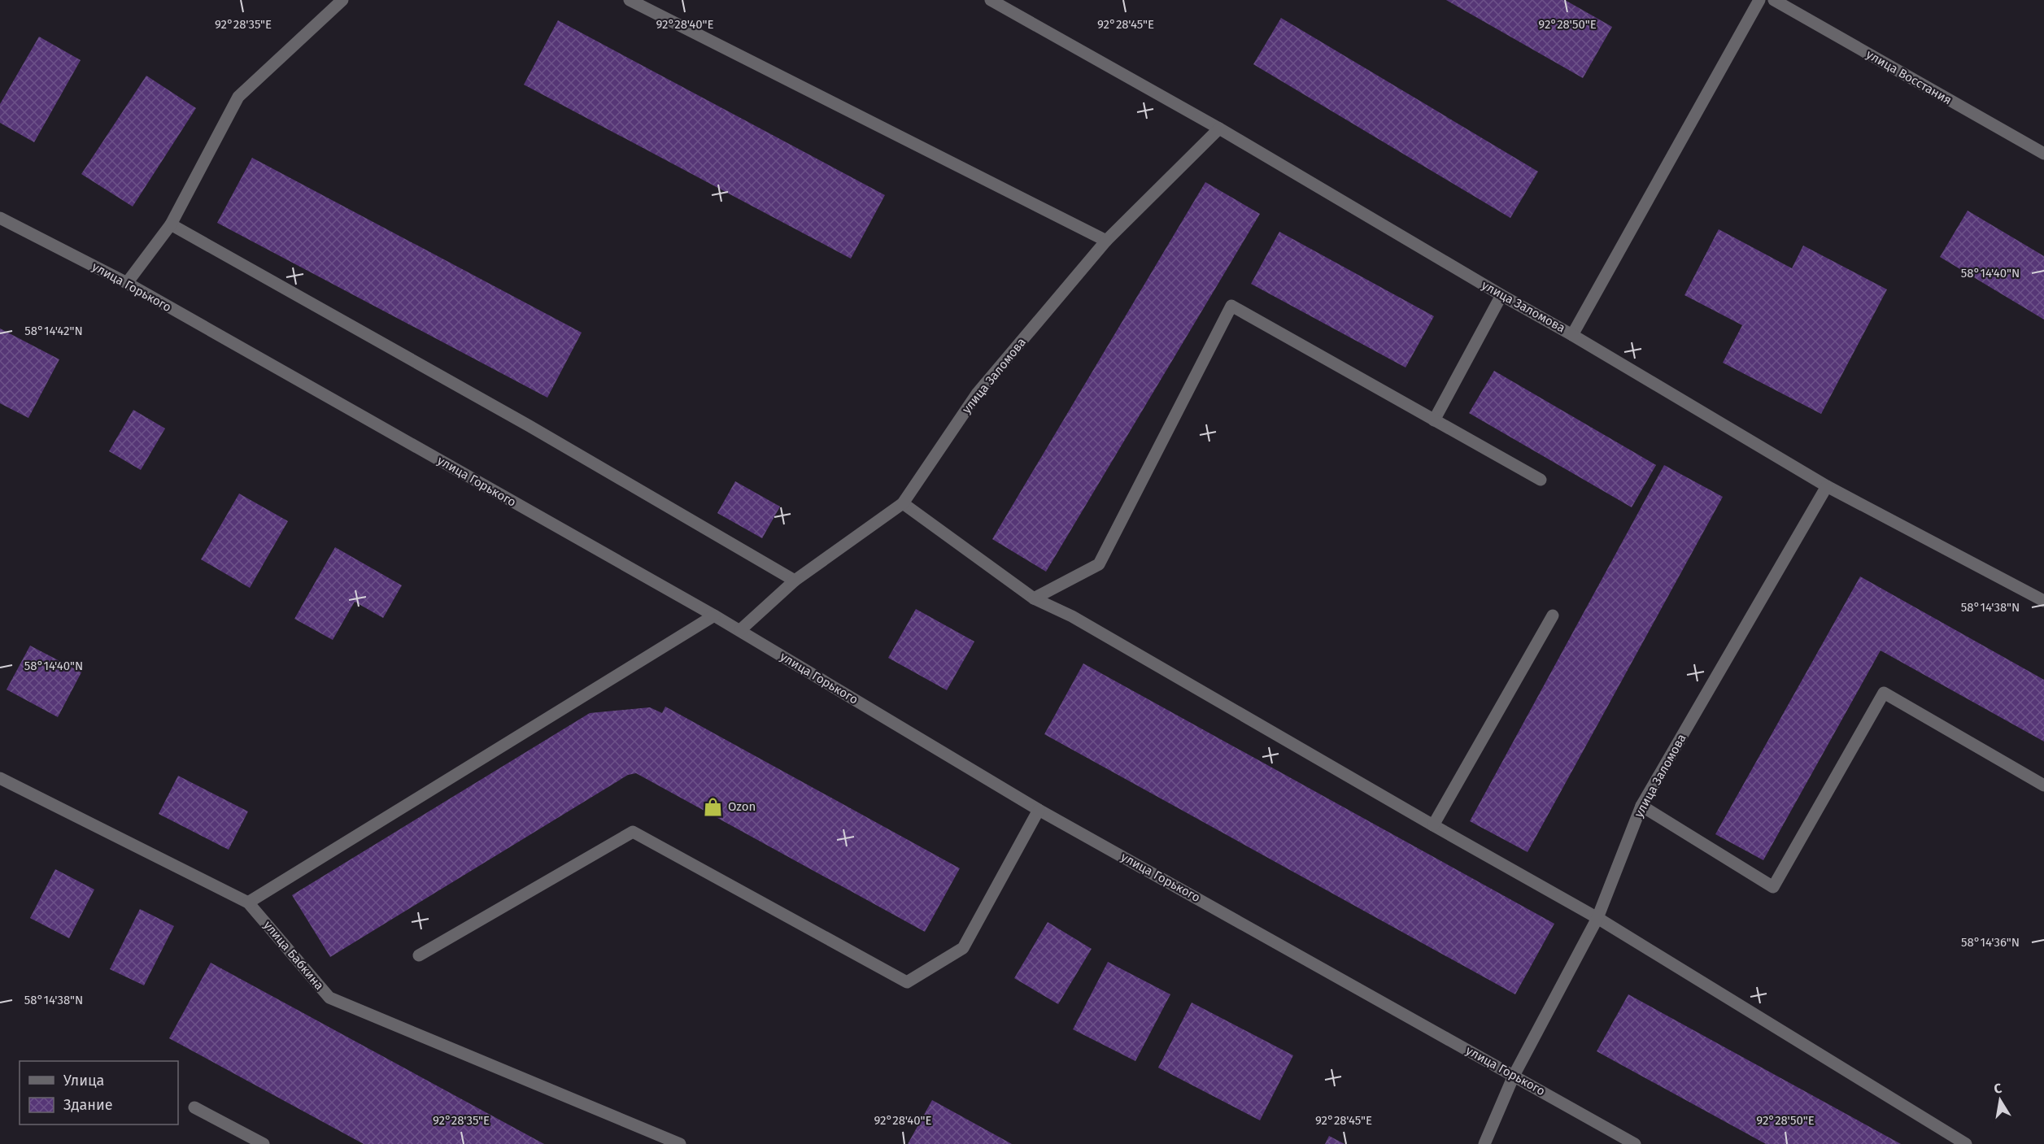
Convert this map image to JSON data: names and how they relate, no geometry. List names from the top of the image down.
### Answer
{
  "streets": {
    "street": [
      "улица Восстания",
      "улица Горького",
      "улица Заломова",
      "улица Бабкина"
    ]
  },
  "crossings": [
    ["улица Горького", "улица Заломова"]
  ],
  "places": {
    "shop": ["Ozon"]
  },
  "legend": ["Улица", "Здание"],
  "north": "top",
  "coordinates": [
    "92°28'35\"E",
    "92°28'40\"E",
    "92°28'45\"E",
    "92°28'50\"E",
    "58°14'40\"N",
    "58°14'42\"N",
    "58°14'38\"N",
    "58°14'36\"N"
  ]
}
